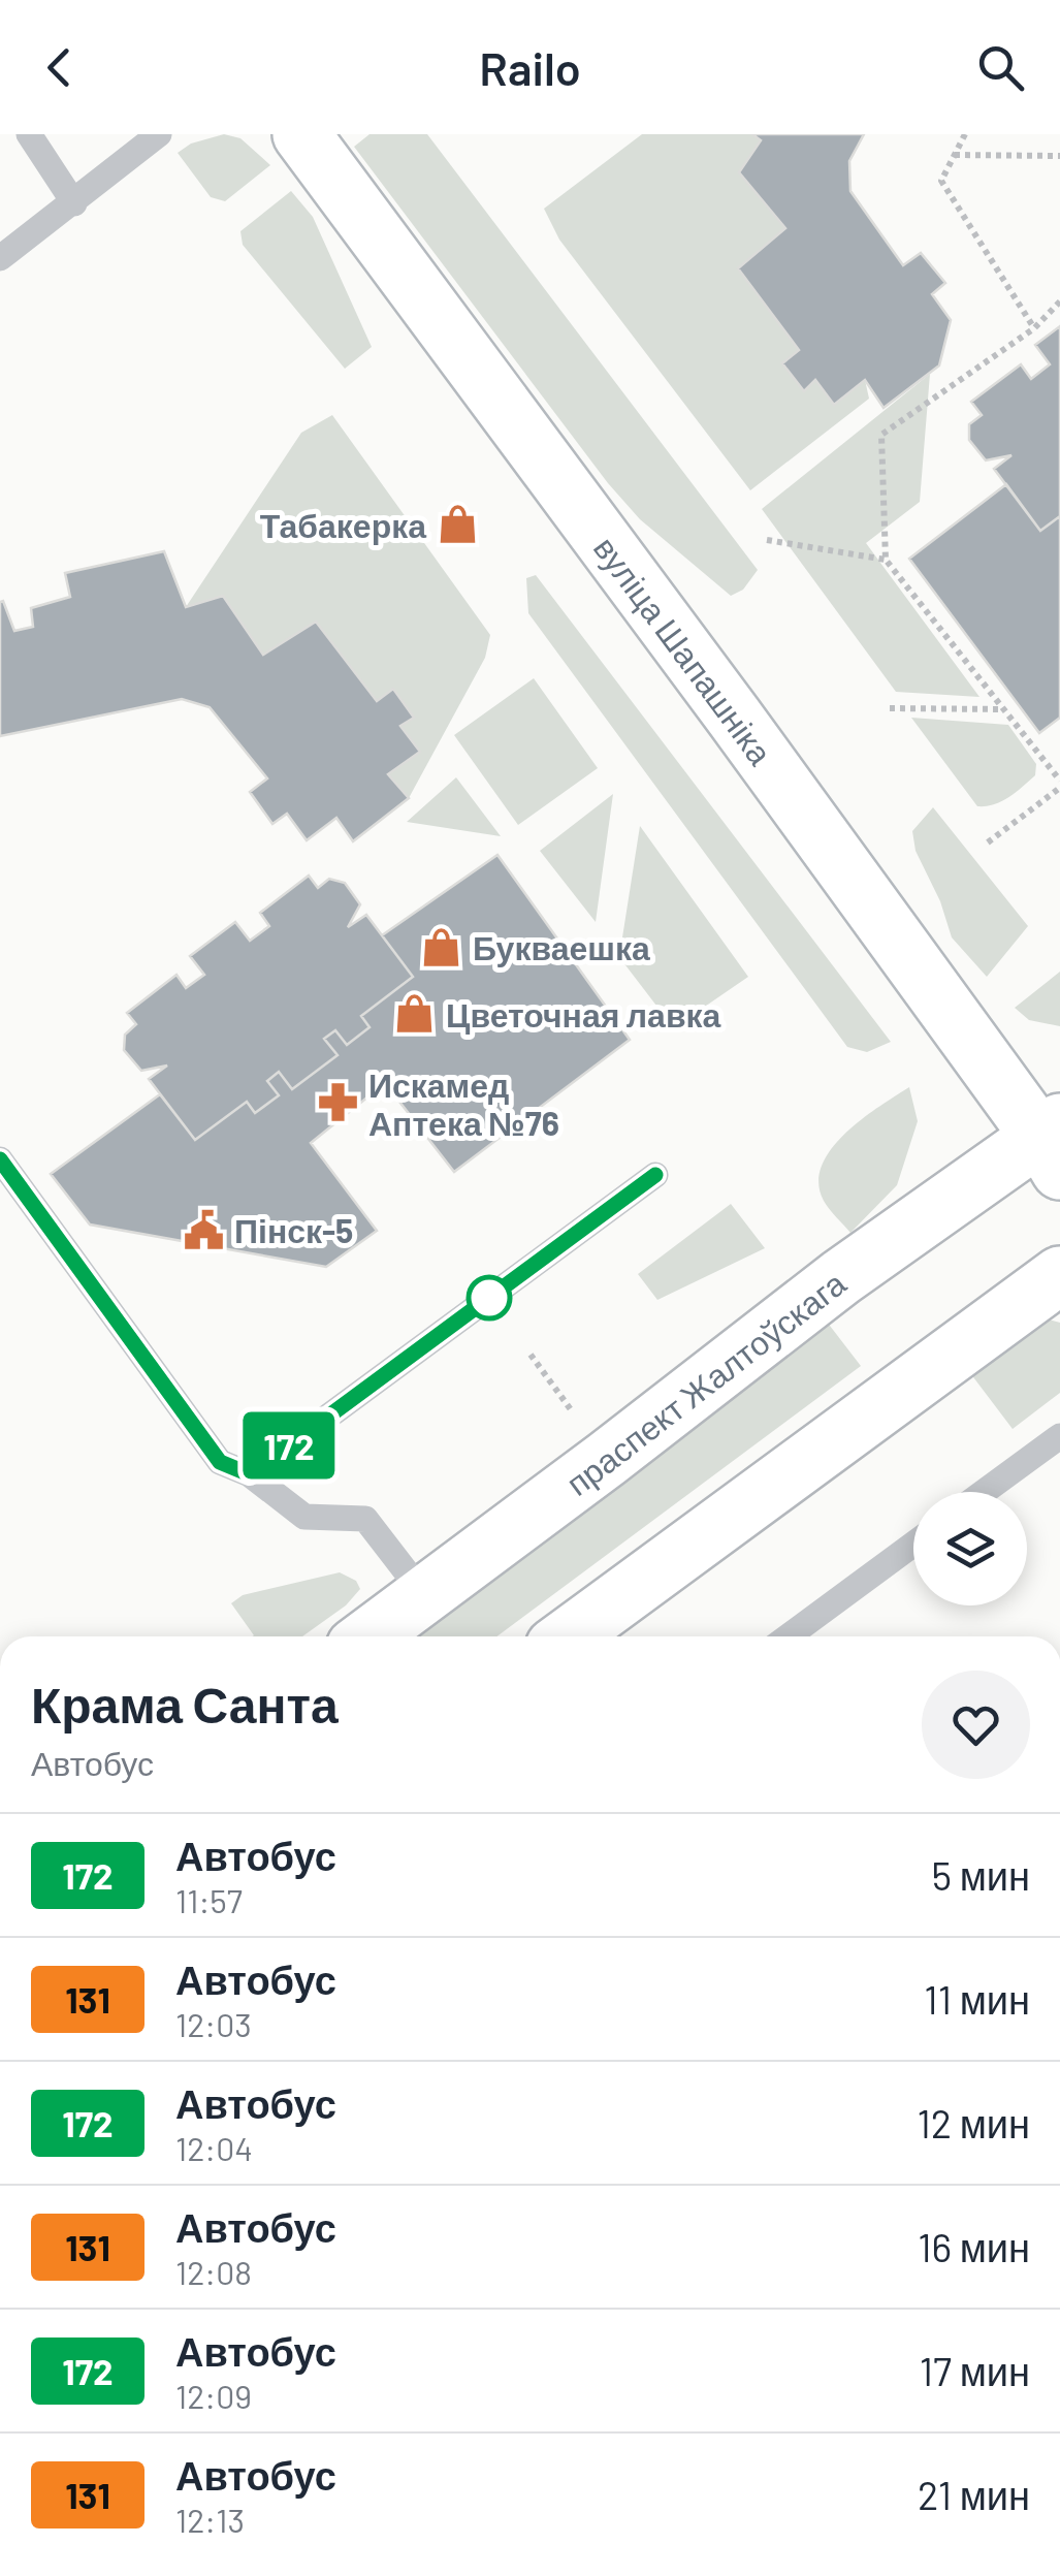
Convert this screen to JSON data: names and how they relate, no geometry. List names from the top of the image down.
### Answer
{
  "streets": {
    "main road": ["вуліца Шапашніка", "праспект Жалтоўскага"]
  },
  "crossings": [
    ["вуліца Шапашніка", "праспект Жалтоўскага"]
  ],
  "places": {
    "shop": ["Табакерка", "Букваешка", "Цветочная лавка"],
    "pharmacy": ["Искамед Аптека №76"],
    "public building": ["Пінск-5"]
  },
  "lines": ["bus line 172"],
  "page": {
    "header": "Railo",
    "on_map": "172",
    "heading": ["Крама Санта", "Автобус"],
    "list": [
      {
        "mark": "172",
        "name": "Автобус",
        "note": "11:57",
        "value": "5 мин"
      },
      {
        "mark": "131",
        "name": "Автобус",
        "note": "12:03",
        "value": "11 мин"
      },
      {
        "mark": "172",
        "name": "Автобус",
        "note": "12:04",
        "value": "12 мин"
      },
      {
        "mark": "131",
        "name": "Автобус",
        "note": "12:08",
        "value": "16 мин"
      },
      {
        "mark": "172",
        "name": "Автобус",
        "note": "12:09",
        "value": "17 мин"
      },
      {
        "mark": "131",
        "name": "Автобус",
        "note": "12:13",
        "value": "21 мин"
      }
    ]
  }
}
